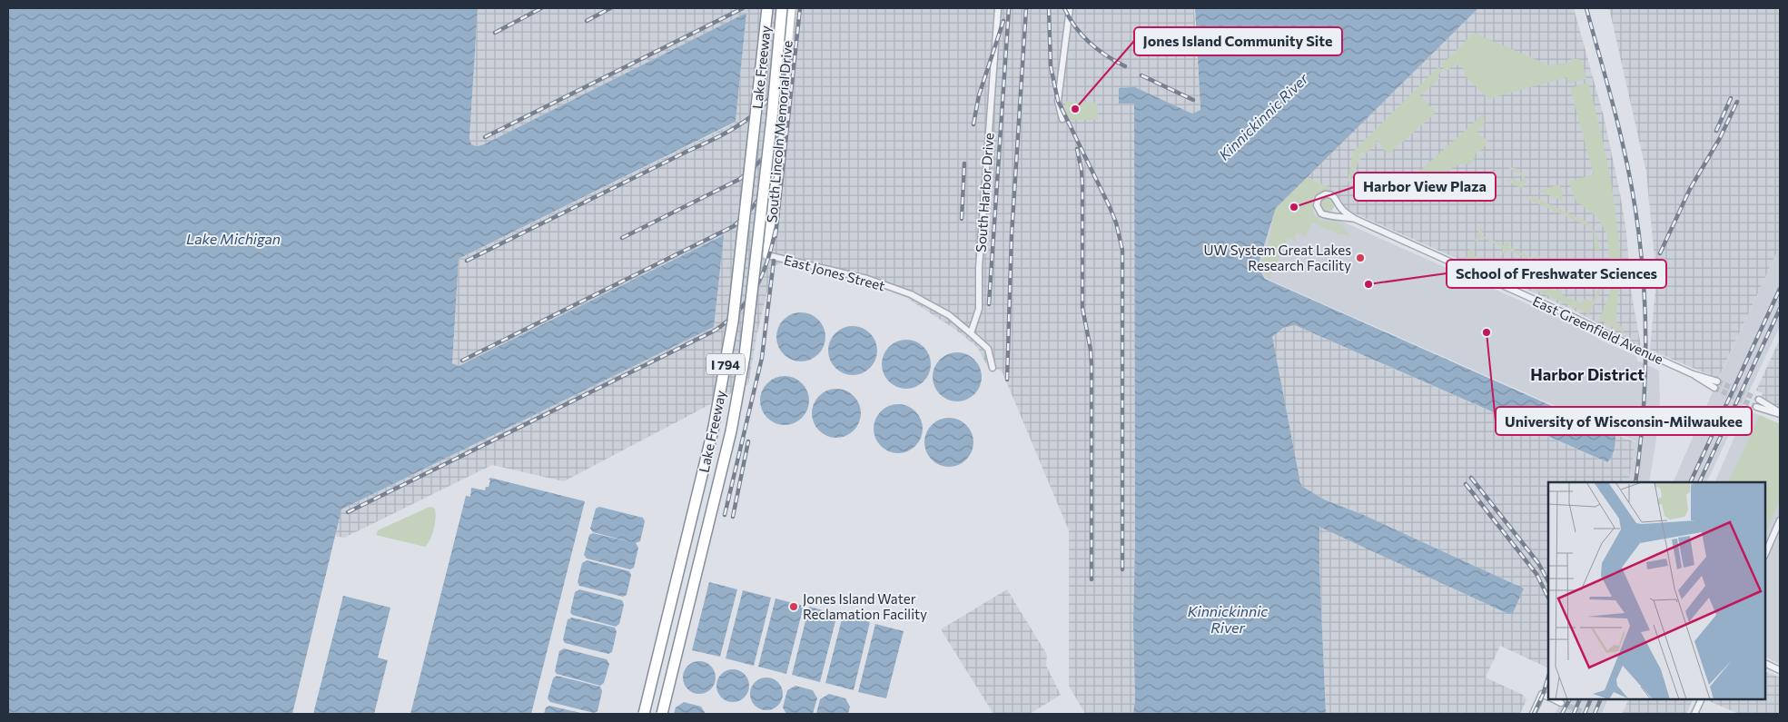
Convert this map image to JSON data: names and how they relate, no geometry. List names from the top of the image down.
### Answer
{
  "streets": {
    "highway": ["Lake Freeway", "I 794"],
    "street": [
      "South Lincoln Memorial Drive",
      "South Harbor Drive",
      "East Jones Street",
      "East Greenfield Avenue"
    ]
  },
  "crossings": [
    ["South Lincoln Memorial Drive", "East Jones Street"],
    ["South Harbor Drive", "East Jones Street"]
  ],
  "districts": ["Harbor District"],
  "water": ["Kinnickinnic River", "Lake Michigan"],
  "places": [
    "Jones Island Community Site",
    "Harbor View Plaza",
    "UW System Great Lakes Research Facility",
    "School of Freshwater Sciences",
    "University of Wisconsin-Milwaukee",
    "Jones Island Water Reclamation Facility"
  ]
}
